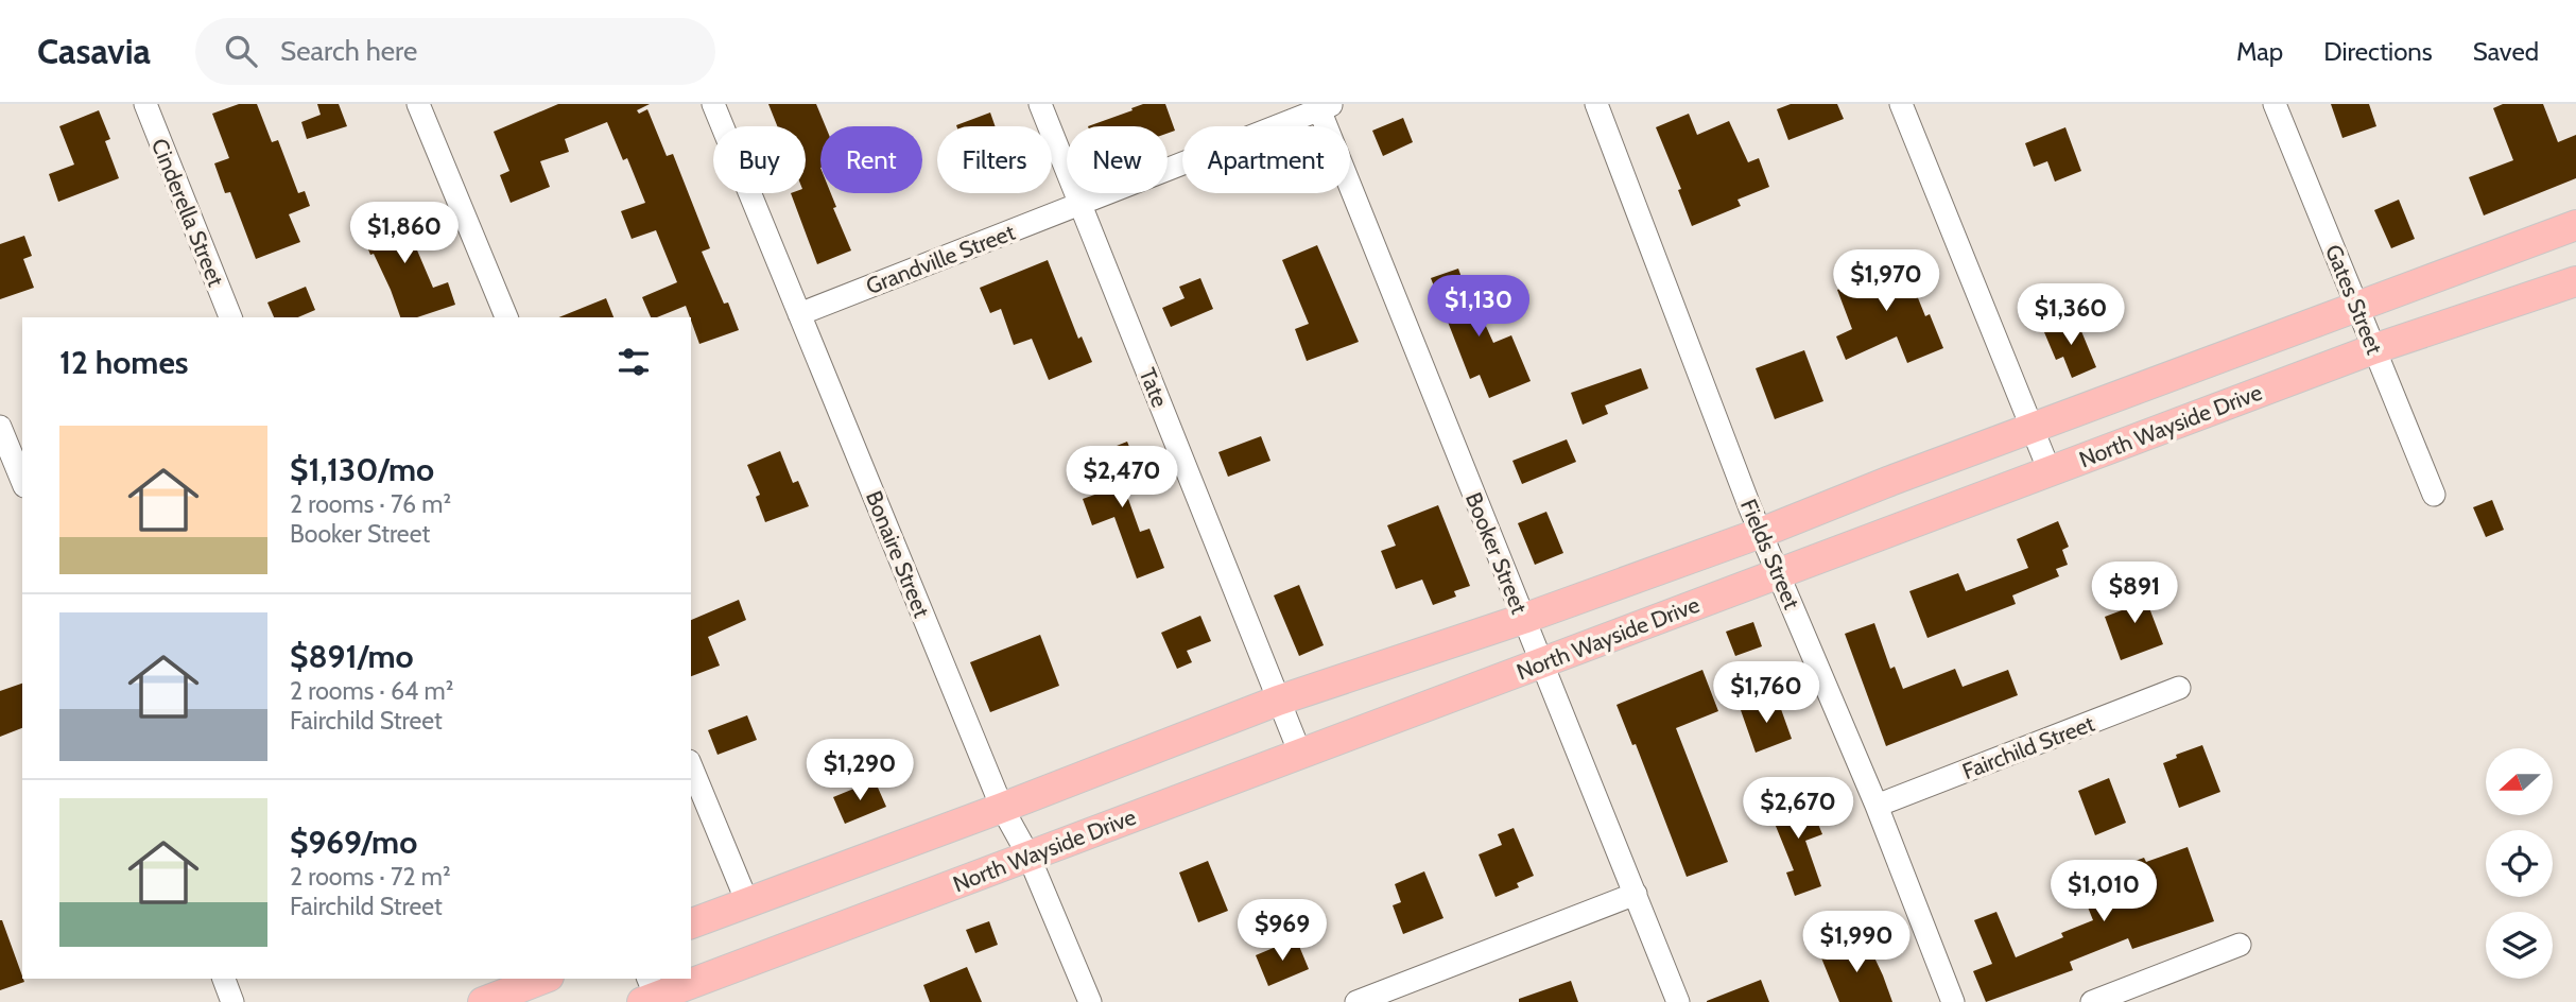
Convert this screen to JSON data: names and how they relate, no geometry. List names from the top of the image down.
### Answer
{
  "streets": {
    "main road": ["North Wayside Drive"],
    "street": [
      "Cinderella Street",
      "Grandville Street",
      "Gates Street",
      "Tate",
      "Booker Street",
      "Bonaire Street",
      "Fields Street",
      "Fairchild Street"
    ]
  },
  "crossings": [
    ["Grandville Street", "Tate"],
    ["Grandville Street", "Booker Street"],
    ["Grandville Street", "Bonaire Street"],
    ["Gates Street", "North Wayside Drive"],
    ["Tate", "North Wayside Drive"],
    ["North Wayside Drive", "Booker Street"],
    ["North Wayside Drive", "Bonaire Street"],
    ["North Wayside Drive", "Fields Street"],
    ["Fields Street", "Fairchild Street"]
  ],
  "north": "left",
  "page": {
    "header": "Casavia",
    "search": "Search here",
    "nav": ["Map", "Directions", "Saved"],
    "chip": [
      "Buy",
      "Rent",
      "Filters",
      "New",
      "Apartment"
    ],
    "price": [
      "$1,860",
      "$1,970",
      "$1,130",
      "$1,360",
      "$2,470",
      "$891",
      "$1,760",
      "$1,290",
      "$2,670",
      "$1,010",
      "$969",
      "$1,990"
    ],
    "heading": "12 homes",
    "list": [
      {
        "name": "$1,130/mo",
        "note": "2 rooms · 76 m² · Booker Street"
      },
      {
        "name": "$891/mo",
        "note": "2 rooms · 64 m² · Fairchild Street"
      },
      {
        "name": "$969/mo",
        "note": "2 rooms · 72 m² · Fairchild Street"
      }
    ]
  }
}
